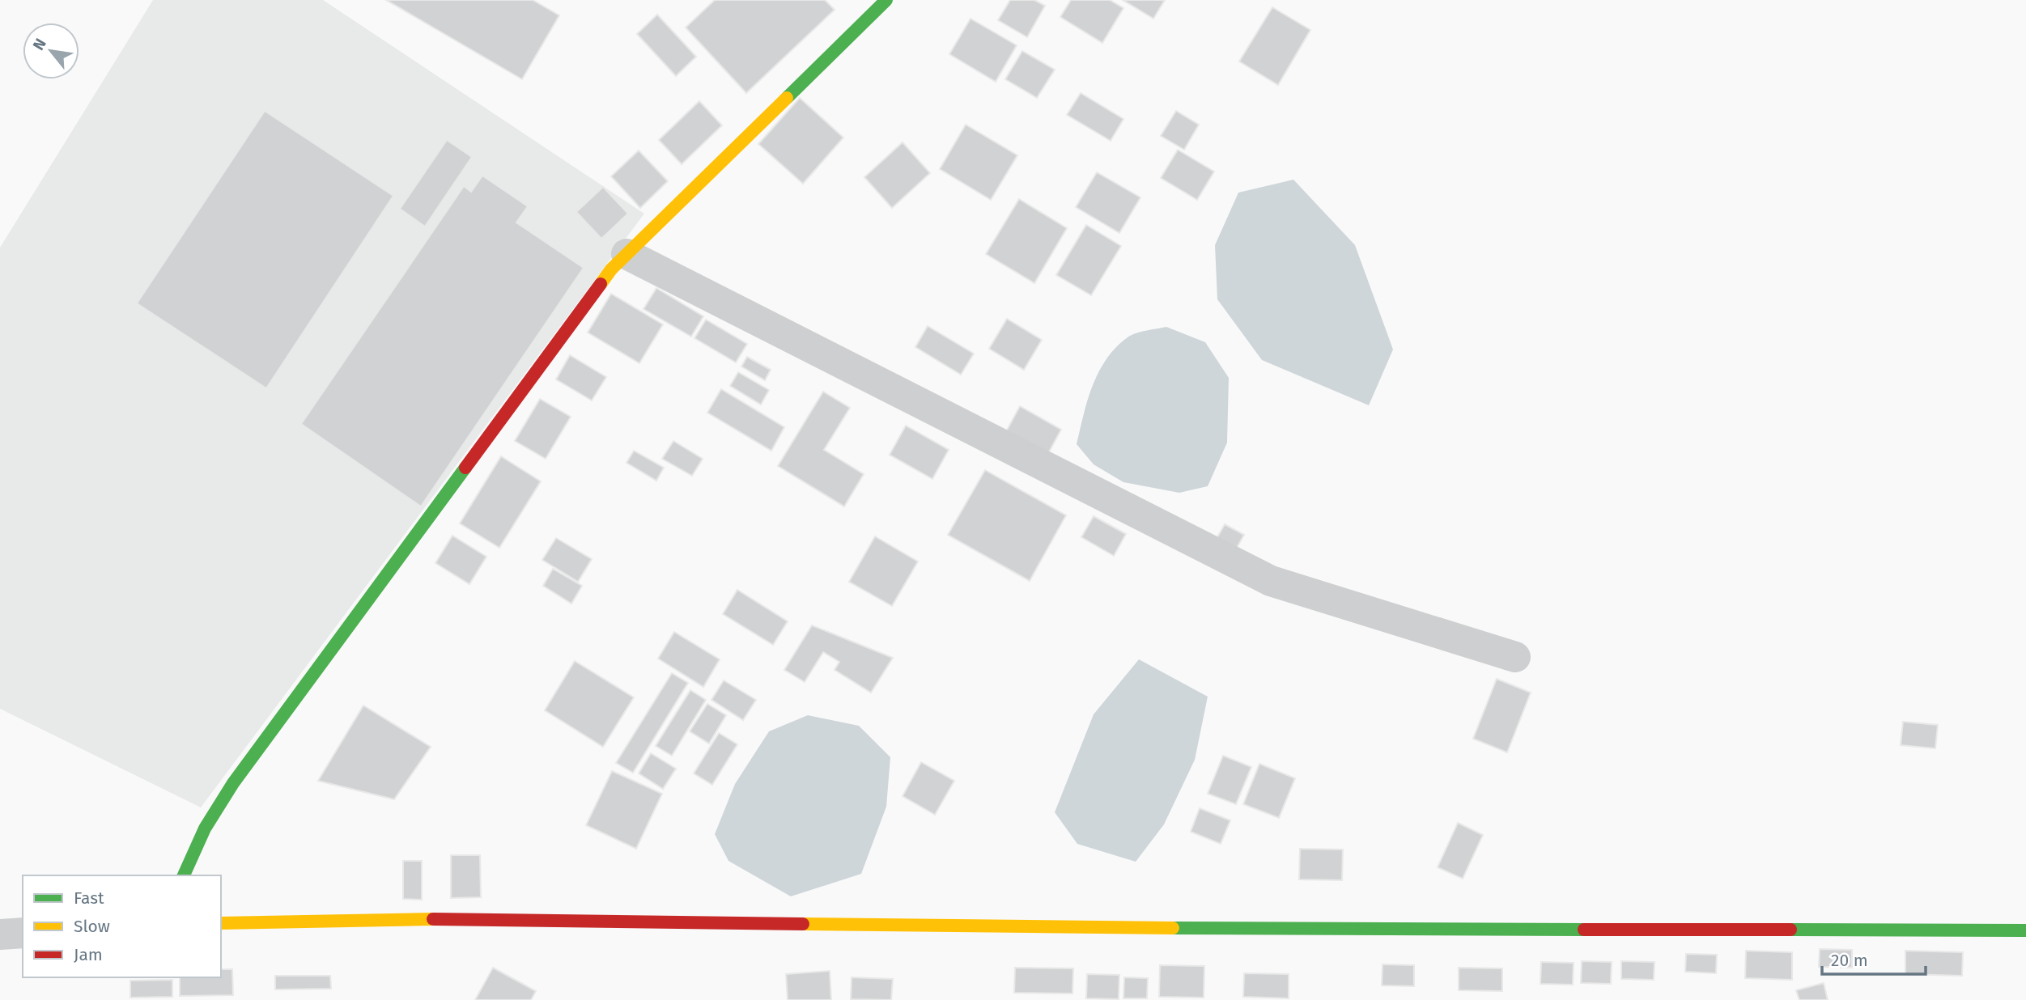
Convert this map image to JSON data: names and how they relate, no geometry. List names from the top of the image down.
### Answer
{
  "legend": ["Fast", "Slow", "Jam"],
  "scale_bar": "20 m",
  "north": "top left"
}
